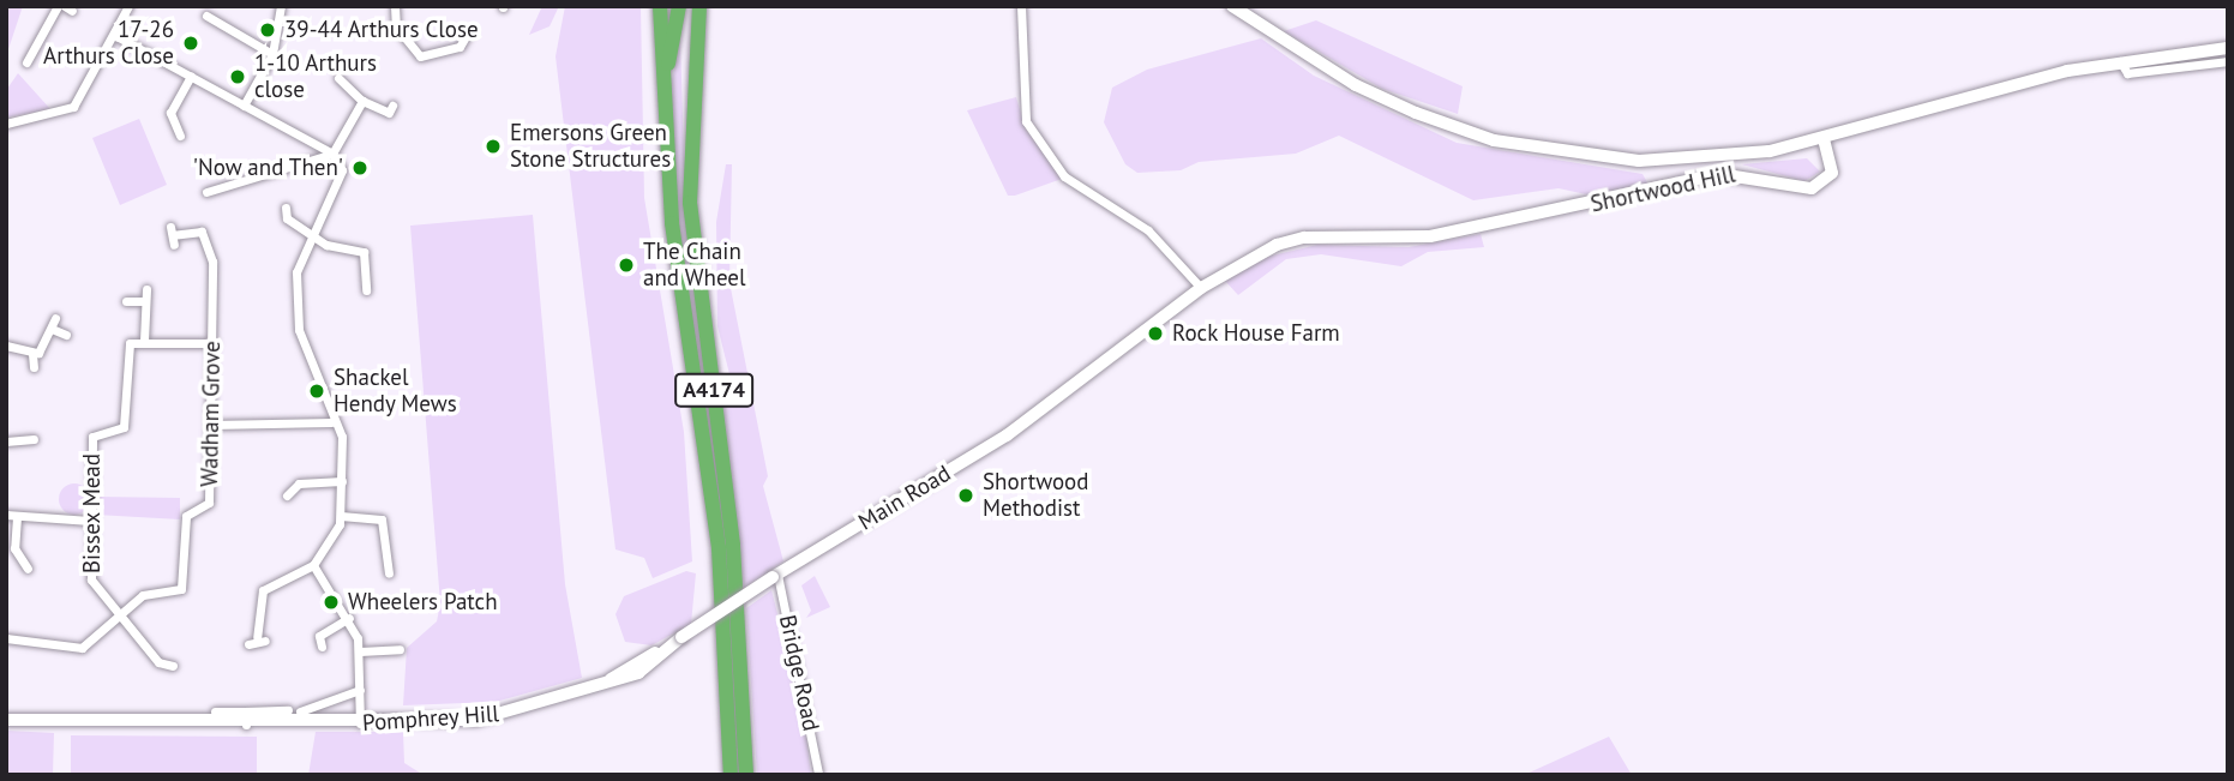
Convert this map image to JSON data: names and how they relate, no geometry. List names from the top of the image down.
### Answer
{
  "streets": {
    "highway": ["A4174"],
    "main road": ["Shortwood Hill", "Main Road", "Pomphrey Hill"],
    "street": ["Wadham Grove", "Bissex Mead", "Bridge Road"]
  },
  "crossings": [
    ["Shortwood Hill", "Main Road"],
    ["Wadham Grove", "Bissex Mead"],
    ["Main Road", "Bridge Road"],
    ["Main Road", "Pomphrey Hill"]
  ],
  "places": [
    "39-44 Arthurs Close",
    "17-26 Arthurs Close",
    "1-10 Arthurs close",
    "Emersons Green Stone Structures",
    "'Now and Then'",
    "The Chain and Wheel",
    "Rock House Farm",
    "Shackel Hendy Mews",
    "Shortwood Methodist",
    "Wheelers Patch"
  ]
}
